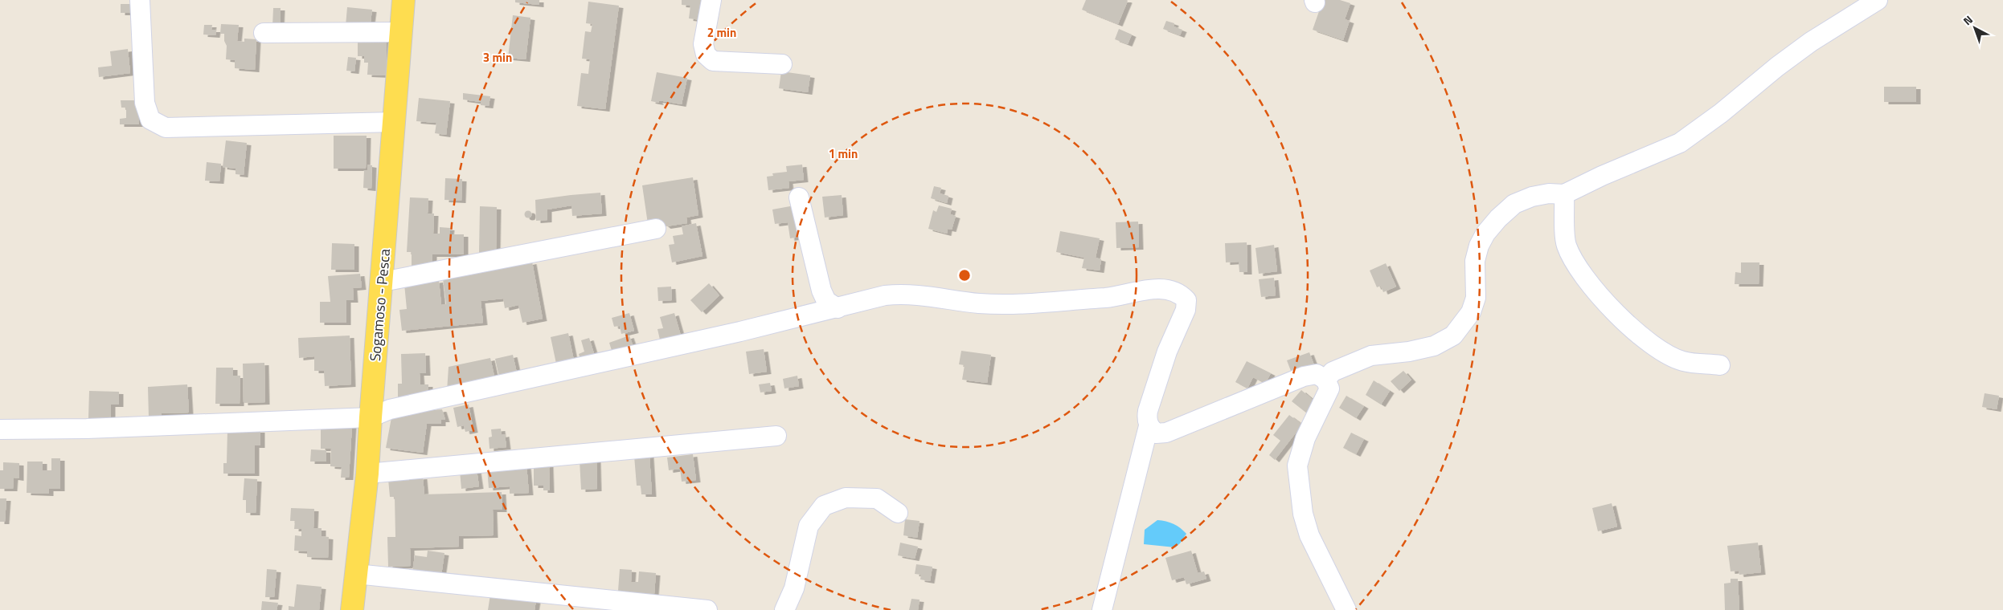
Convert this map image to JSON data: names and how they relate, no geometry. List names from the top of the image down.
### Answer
{
  "streets": {
    "main road": ["Sogamoso - Pesca"]
  },
  "north": "top left",
  "rings": ["2 min", "3 min", "1 min"]
}
